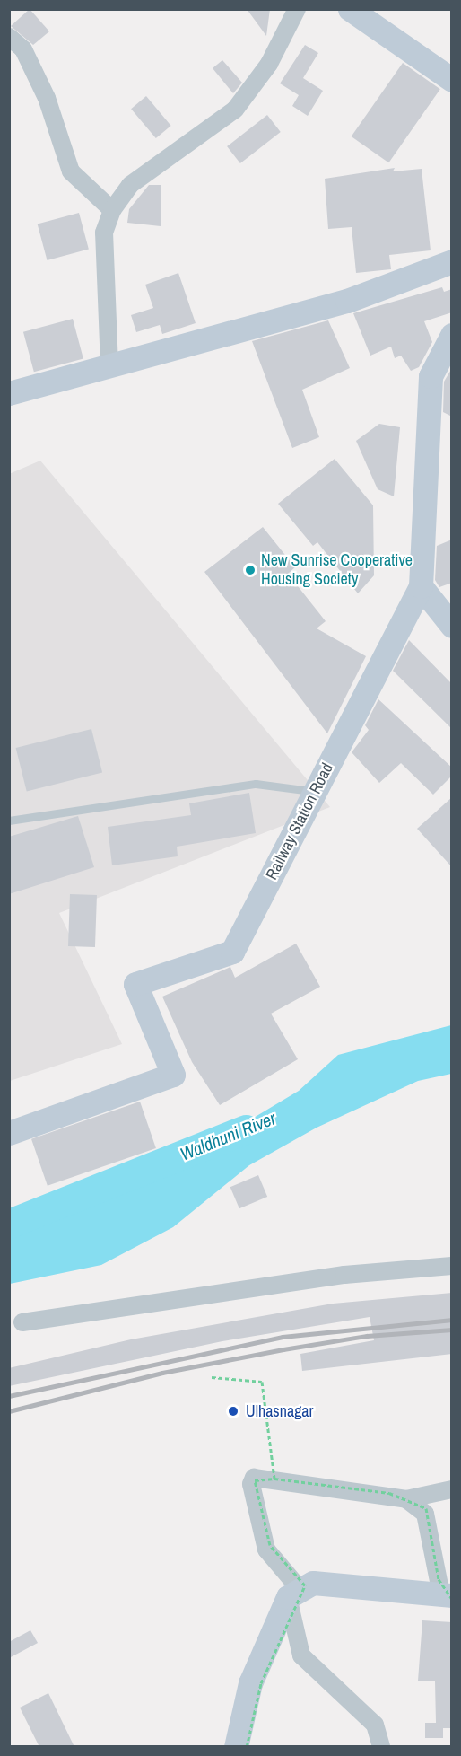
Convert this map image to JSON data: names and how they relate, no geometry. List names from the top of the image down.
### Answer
{
  "streets": {
    "street": ["Railway Station Road"]
  },
  "water": ["Waldhuni River"],
  "places": ["New Sunrise Cooperative Housing Society", "Ulhasnagar"]
}
